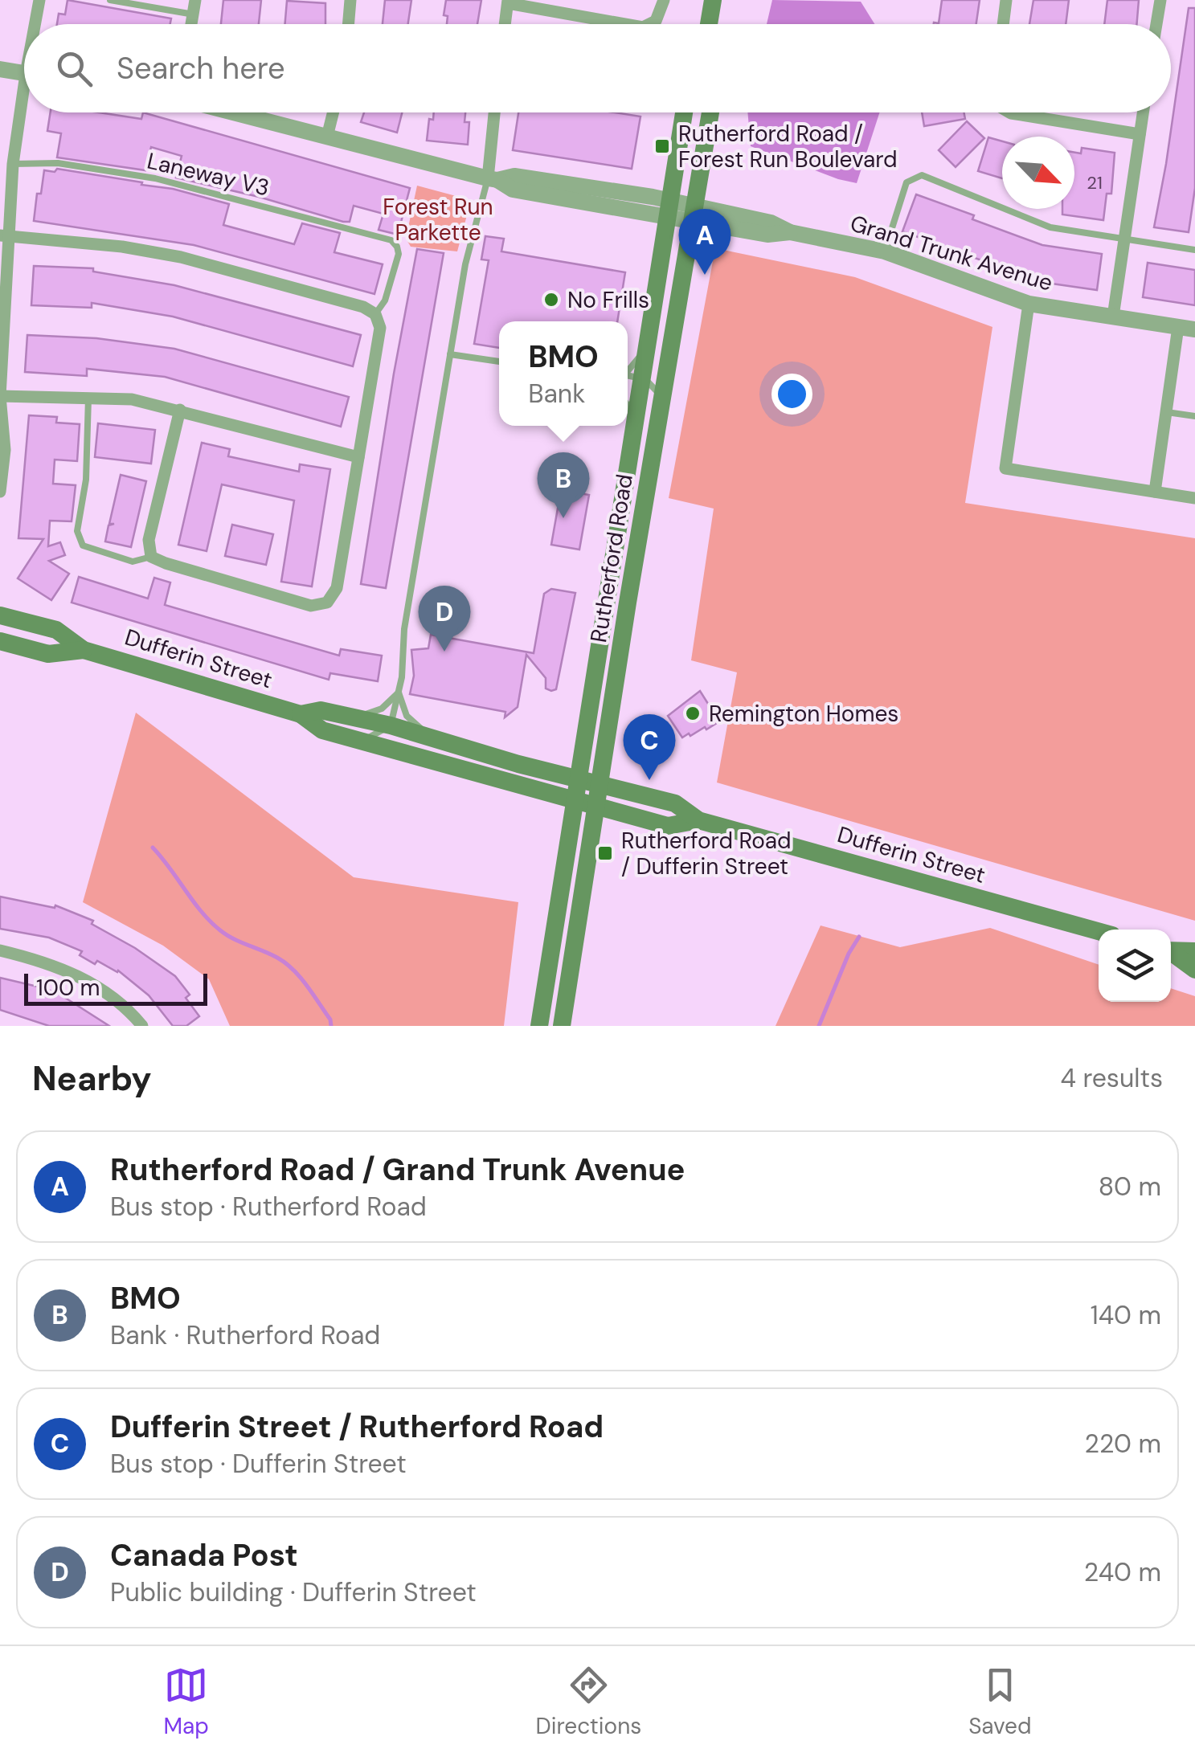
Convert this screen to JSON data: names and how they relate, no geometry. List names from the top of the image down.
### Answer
{
  "streets": {
    "main road": ["Rutherford Road", "Dufferin Street"],
    "street": ["Grand Trunk Avenue"],
    "lane": ["Laneway V3"]
  },
  "crossings": [
    ["Grand Trunk Avenue", "Rutherford Road"],
    ["Rutherford Road", "Dufferin Street"]
  ],
  "parks": ["Forest Run Parkette"],
  "places": {
    "transit": ["Rutherford Road / Forest Run Boulevard", "Rutherford Road / Dufferin Street"],
    "other": ["No Frills", "Remington Homes"]
  },
  "house_numbers": ["21"],
  "scale_bar": "100 m",
  "north": "bottom right",
  "page": {
    "search": "Search here",
    "pins": [
      "A",
      "B",
      "D",
      "C"
    ],
    "popup": ["BMO", "Bank"],
    "scale": "100 m",
    "heading": ["Nearby", "4 results"],
    "list": [
      {
        "mark": "A",
        "name": "Rutherford Road / Grand Trunk Avenue",
        "note": "Bus stop · Rutherford Road",
        "value": "80 m"
      },
      {
        "mark": "B",
        "name": "BMO",
        "note": "Bank · Rutherford Road",
        "value": "140 m"
      },
      {
        "mark": "C",
        "name": "Dufferin Street / Rutherford Road",
        "note": "Bus stop · Dufferin Street",
        "value": "220 m"
      },
      {
        "mark": "D",
        "name": "Canada Post",
        "note": "Public building · Dufferin Street",
        "value": "240 m"
      }
    ],
    "nav": ["Map", "Directions", "Saved"]
  }
}
